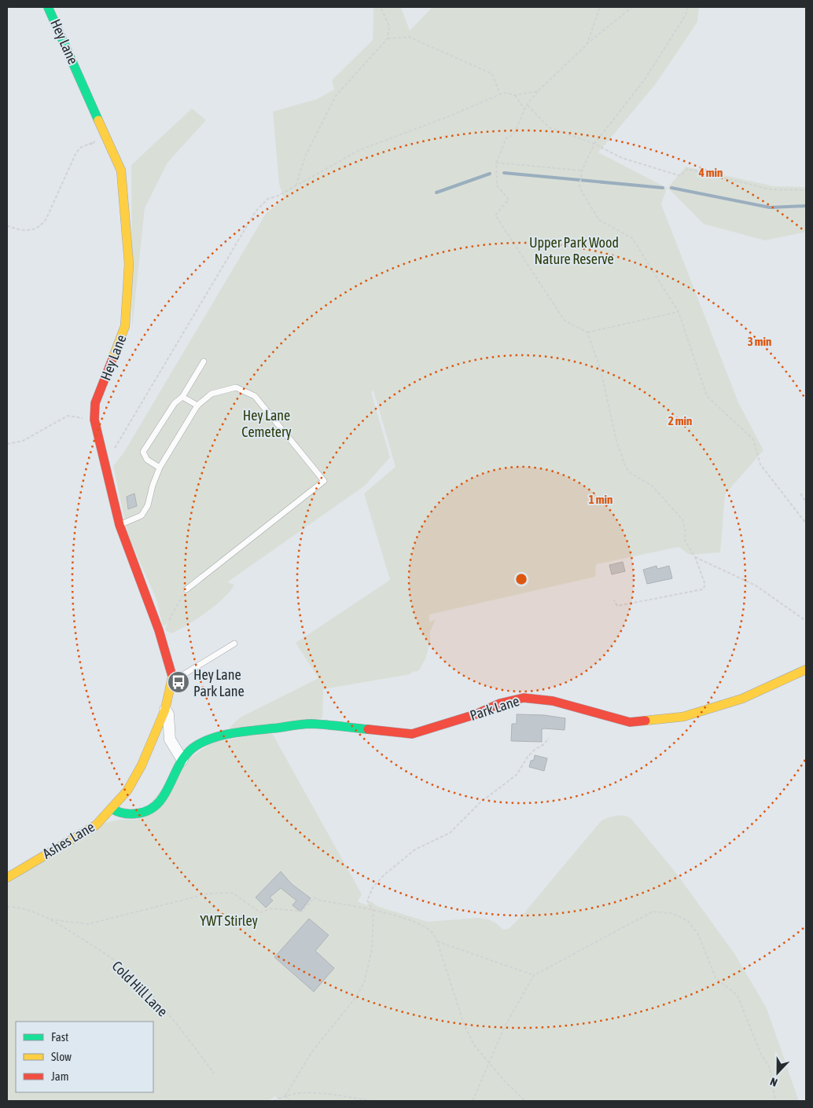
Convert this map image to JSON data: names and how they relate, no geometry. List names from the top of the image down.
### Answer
{
  "streets": {
    "street": ["Hey Lane", "Park Lane", "Ashes Lane"],
    "path": ["Cold Hill Lane"]
  },
  "crossings": [
    ["Hey Lane", "Ashes Lane"],
    ["Park Lane", "Ashes Lane"]
  ],
  "parks": ["Upper Park Wood Nature Reserve", "Hey Lane Cemetery", "YWT Stirley"],
  "places": {
    "bus stop": ["Hey Lane Park Lane"]
  },
  "legend": ["Fast", "Slow", "Jam"],
  "north": "bottom",
  "rings": [
    "4 min",
    "3 min",
    "2 min",
    "1 min"
  ]
}
